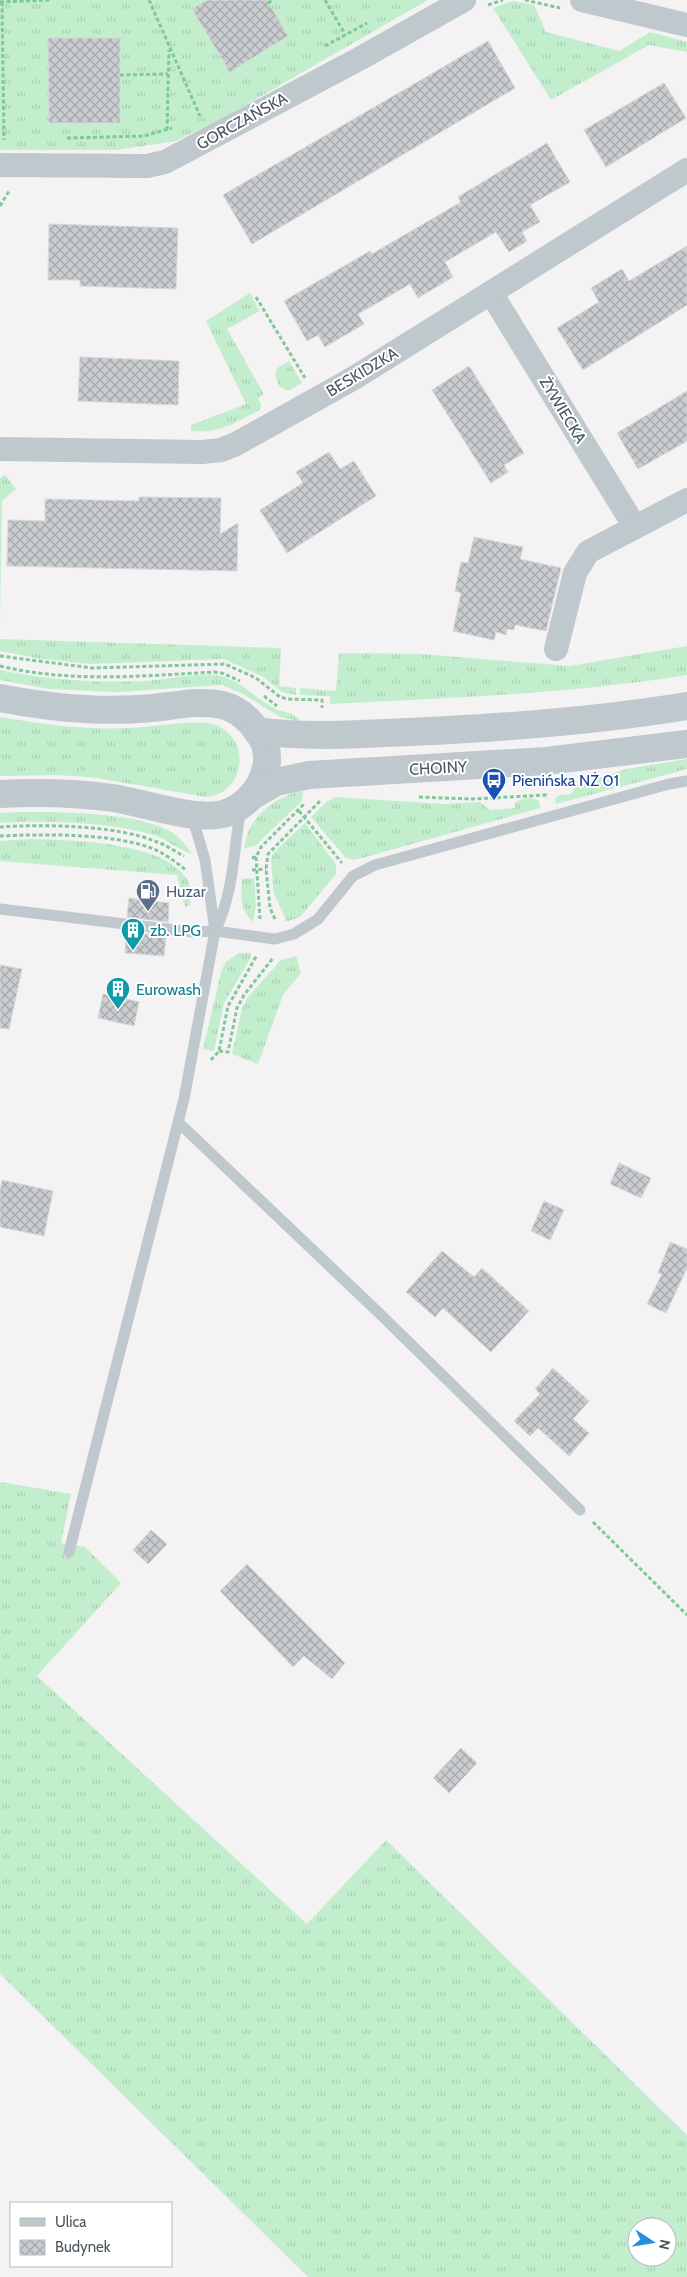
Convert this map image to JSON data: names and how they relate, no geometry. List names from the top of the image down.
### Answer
{
  "streets": {
    "street": [
      "GORCZAŃSKA",
      "BESKIDZKA",
      "ŻYWIECKA",
      "CHOINY"
    ]
  },
  "crossings": [
    ["BESKIDZKA", "ŻYWIECKA"]
  ],
  "places": {
    "bus stop": ["Pienińska NŻ 01"],
    "fuel station": ["Huzar"],
    "building": ["zb. LPG", "Eurowash"]
  },
  "legend": ["Ulica", "Budynek"],
  "north": "right"
}
